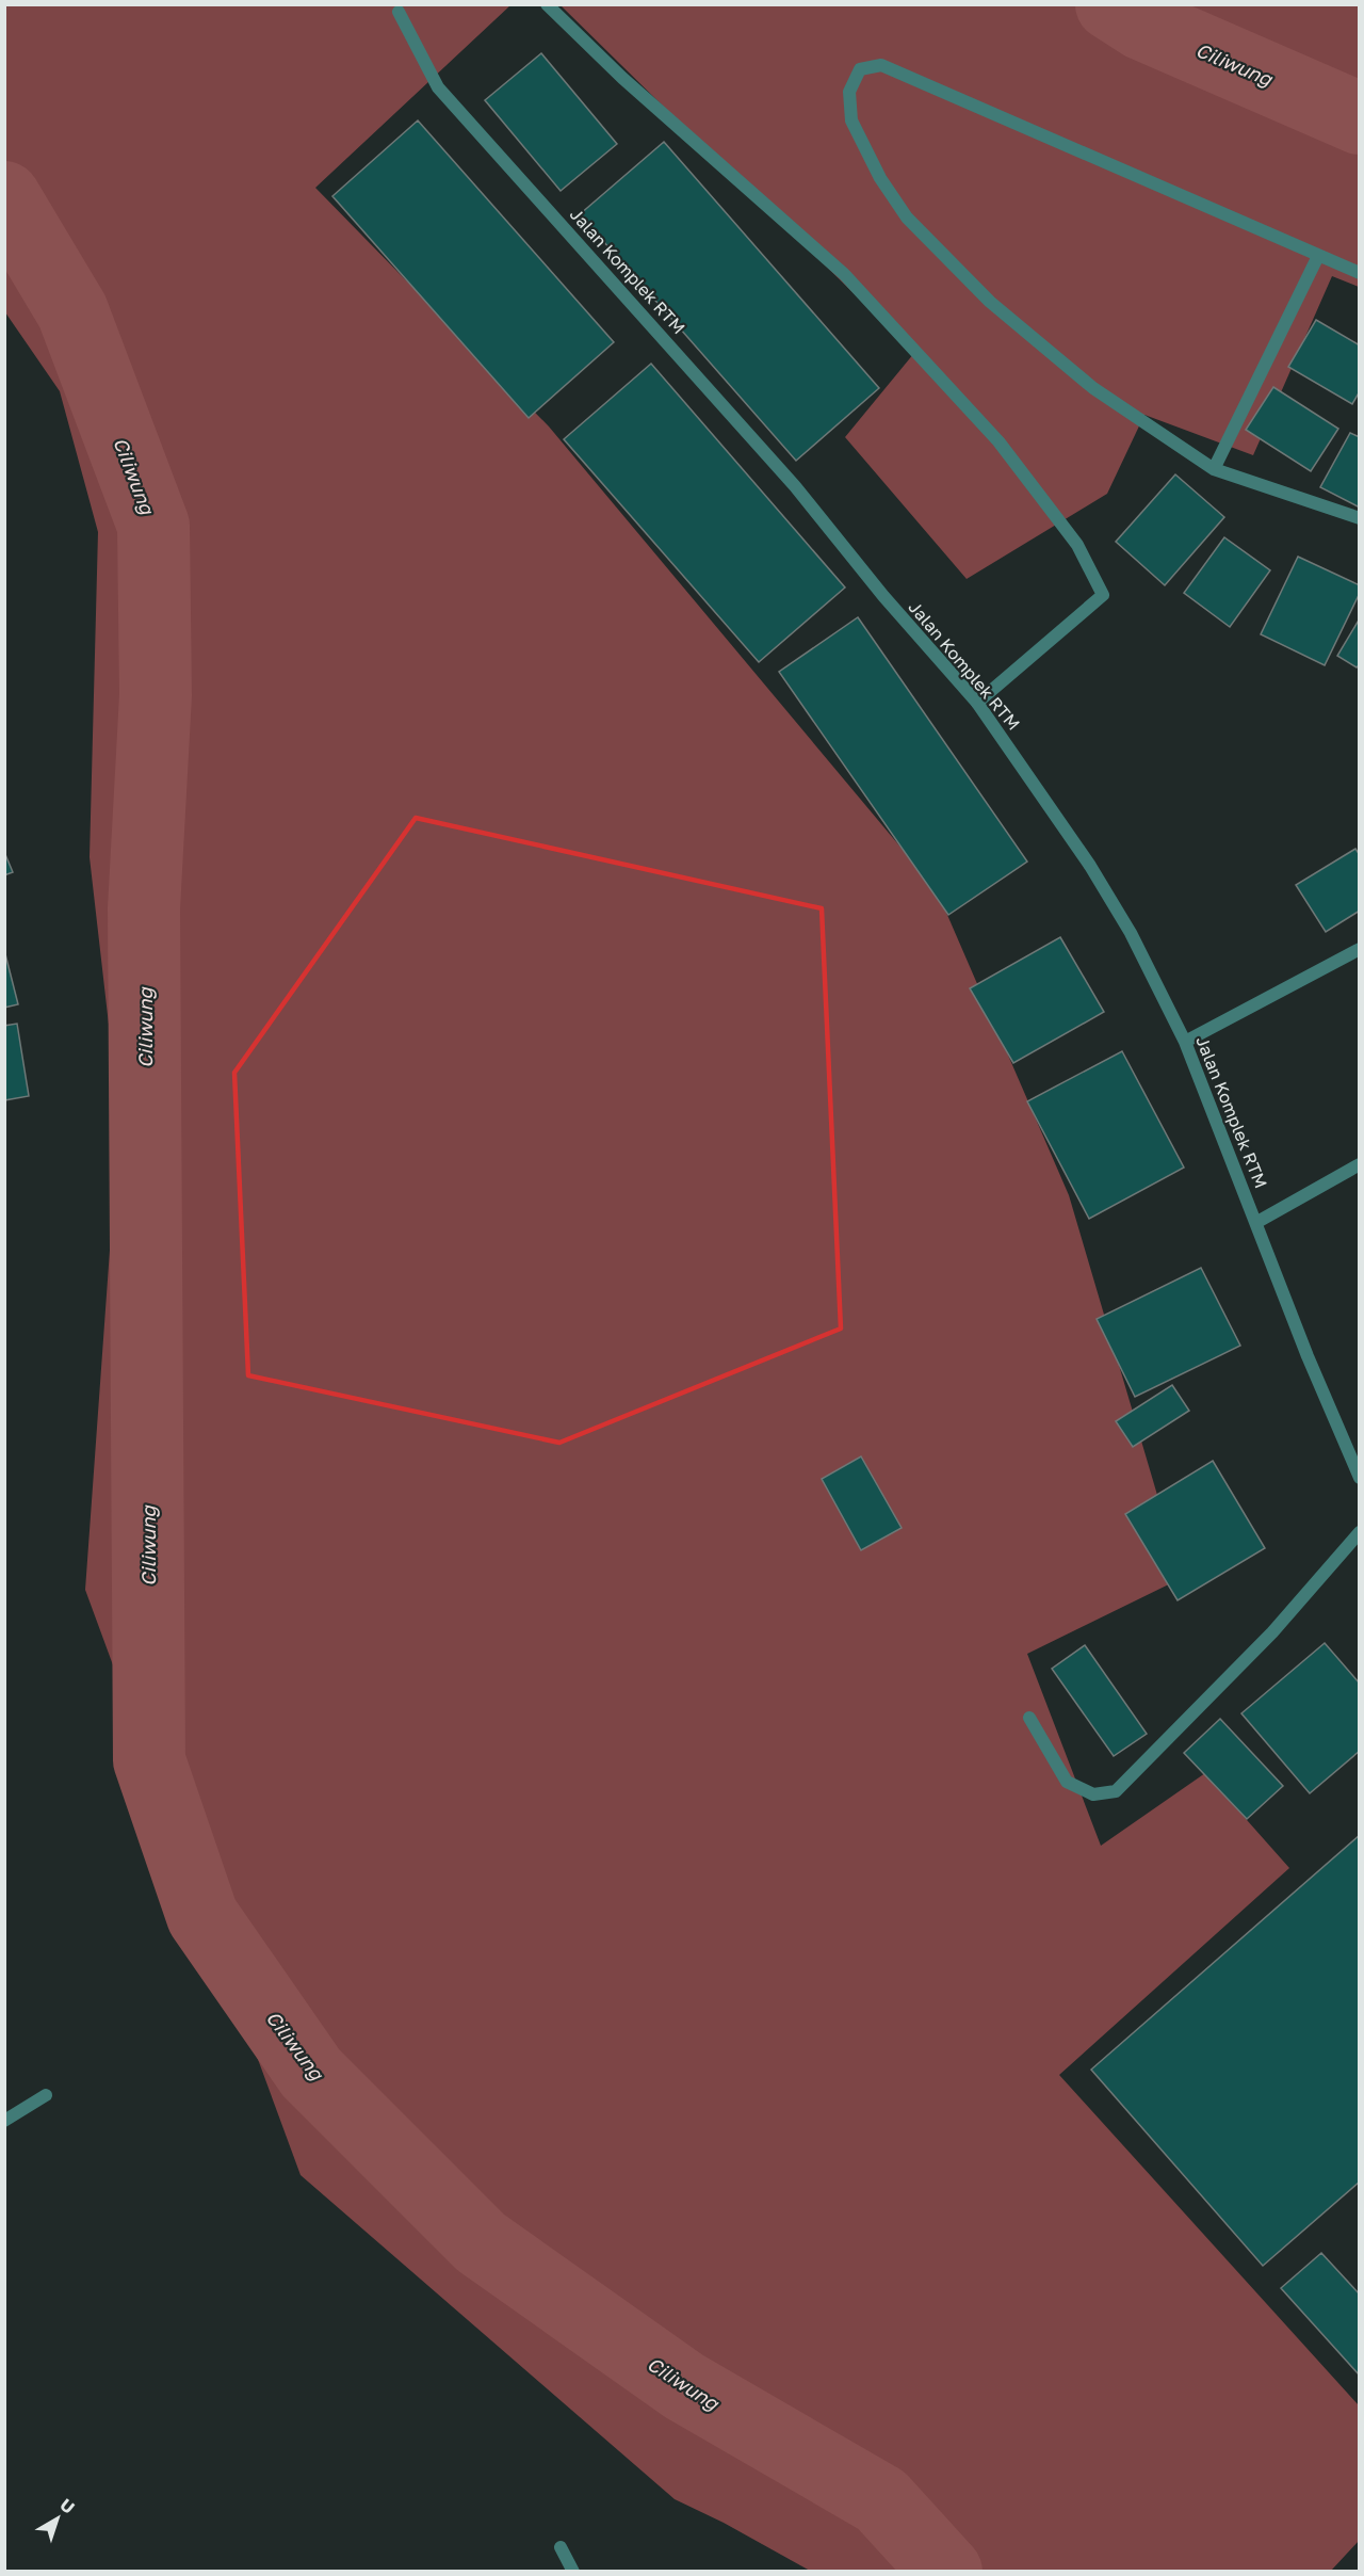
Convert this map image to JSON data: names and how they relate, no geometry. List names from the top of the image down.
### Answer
{
  "streets": {
    "street": ["Jalan Komplek RTM"]
  },
  "water": ["Ciliwung"],
  "north": "top right"
}
